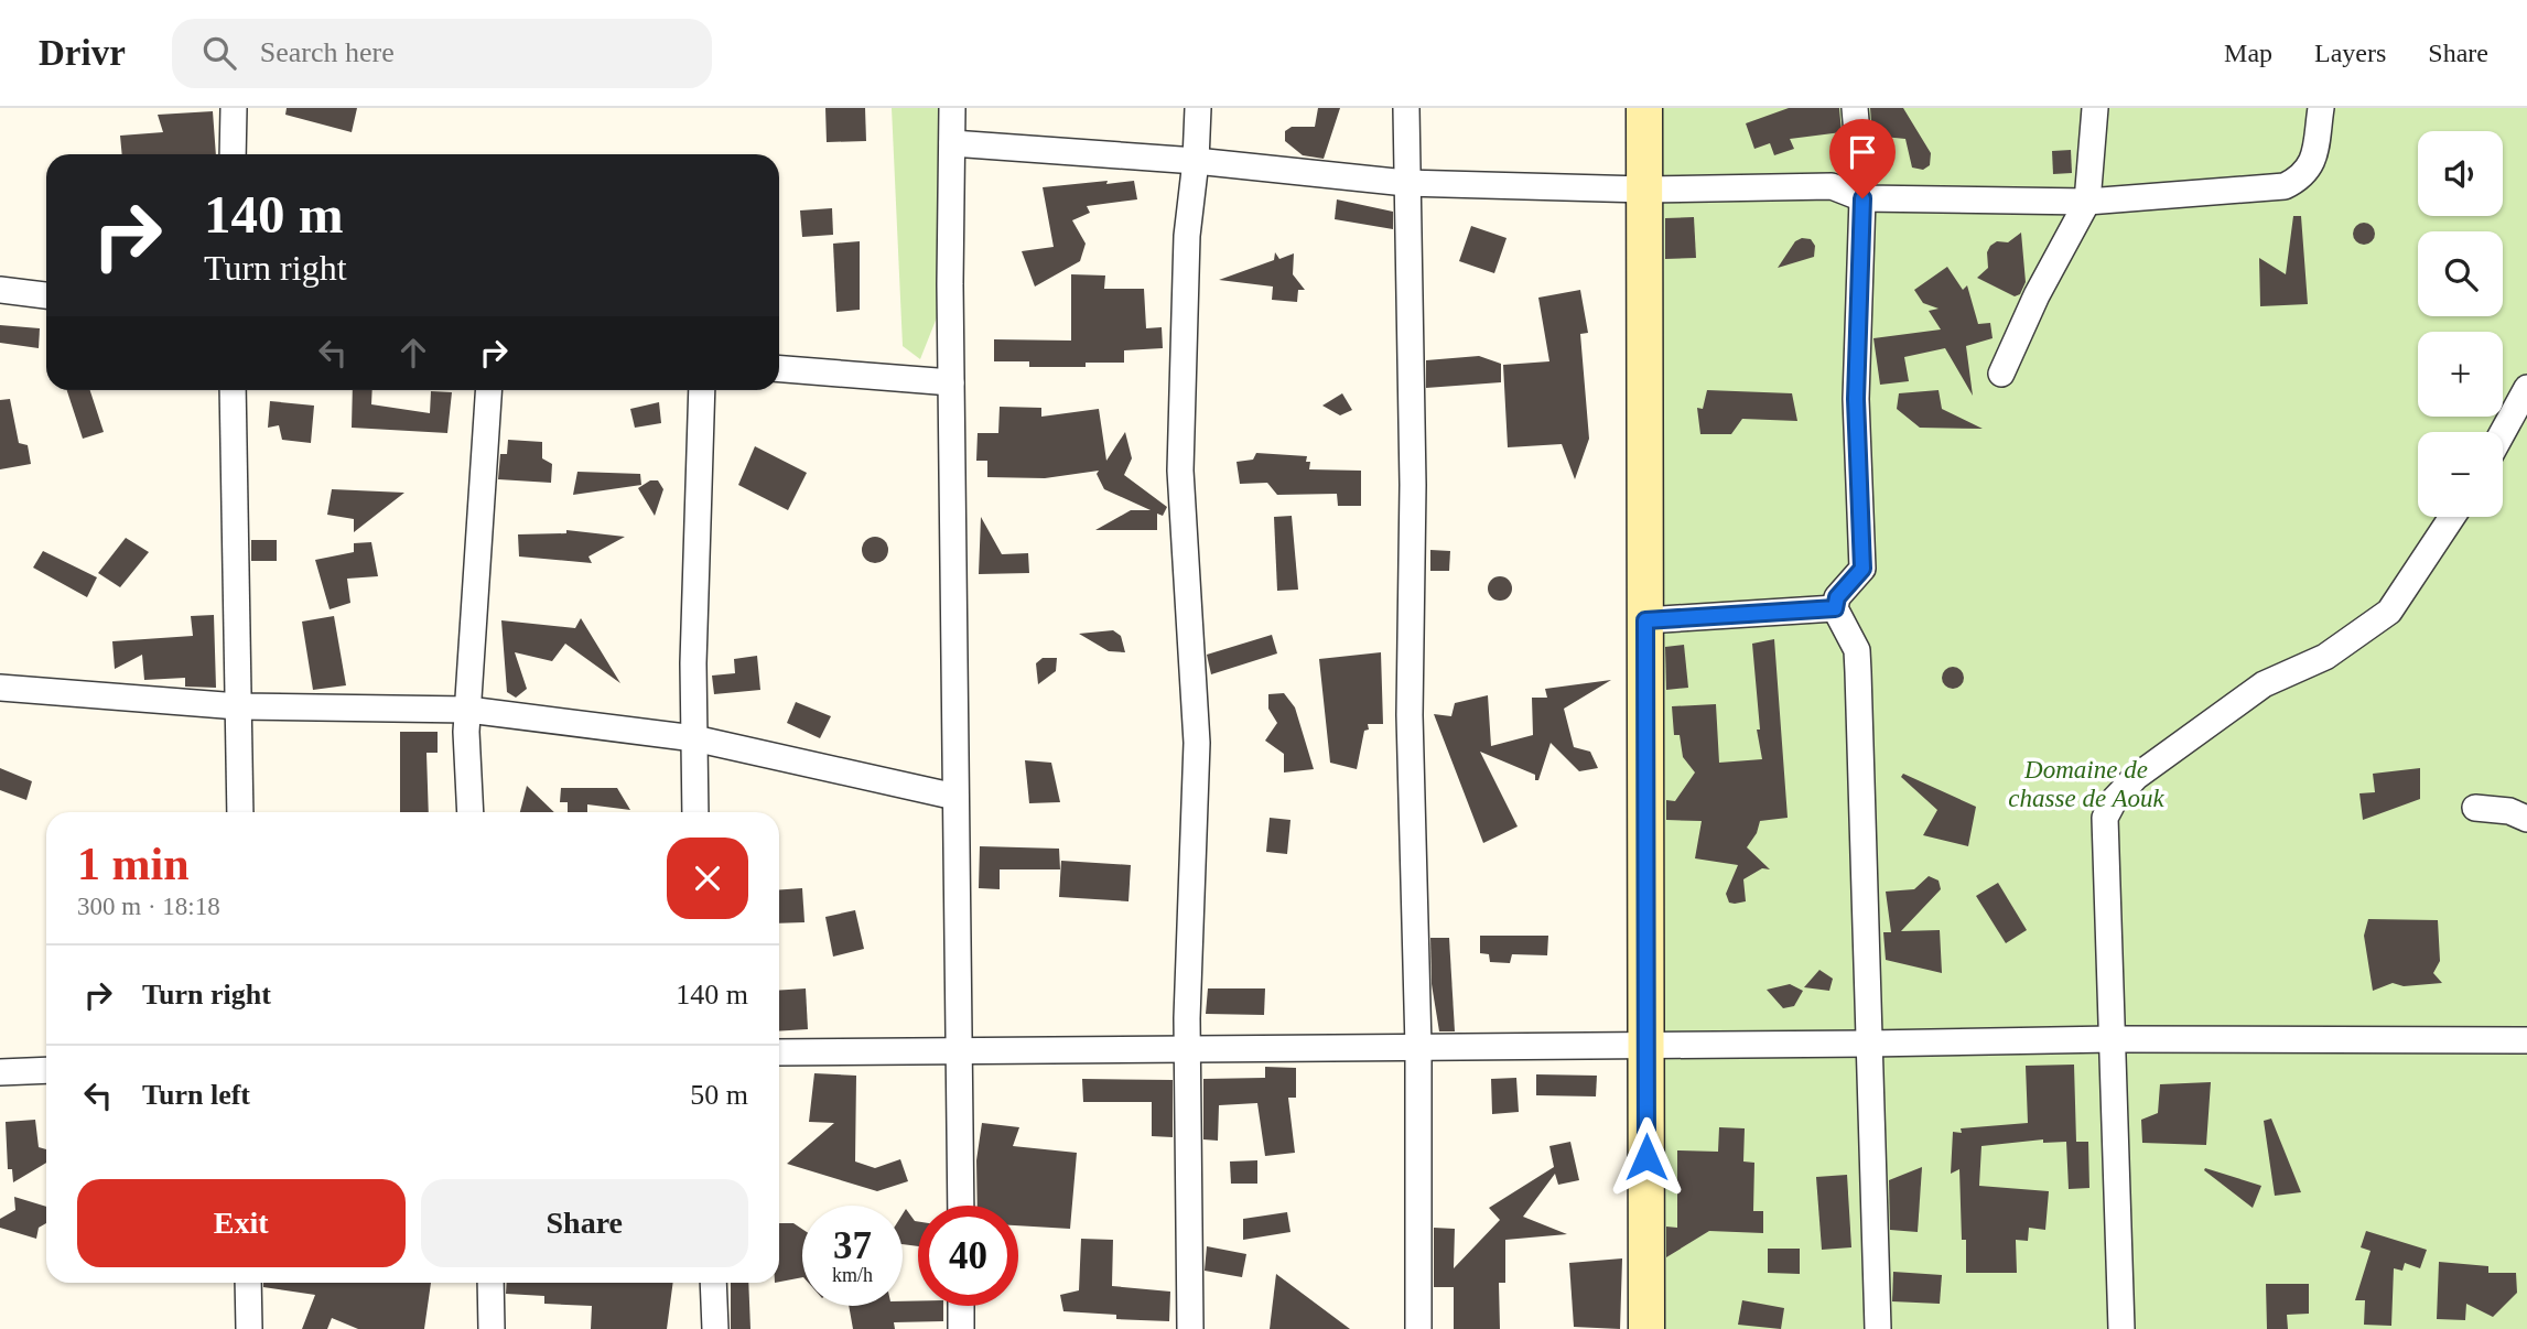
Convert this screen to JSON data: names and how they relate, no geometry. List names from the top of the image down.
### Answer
{
  "parks": ["Domaine de chasse de Aouk"],
  "page": {
    "header": "Drivr",
    "search": "Search here",
    "nav": ["Map", "Layers", "Share"],
    "map_buttons": ["+", "−"],
    "turn": ["140 m", "Turn right"],
    "heading": ["1 min", "300 m · 18:18"],
    "list": [
      {
        "name": "Turn right",
        "value": "140 m"
      },
      {
        "name": "Turn left",
        "value": "50 m"
      }
    ],
    "buttons": ["Exit", "Share"],
    "speed": "37 km/h",
    "limit": "40"
  }
}
